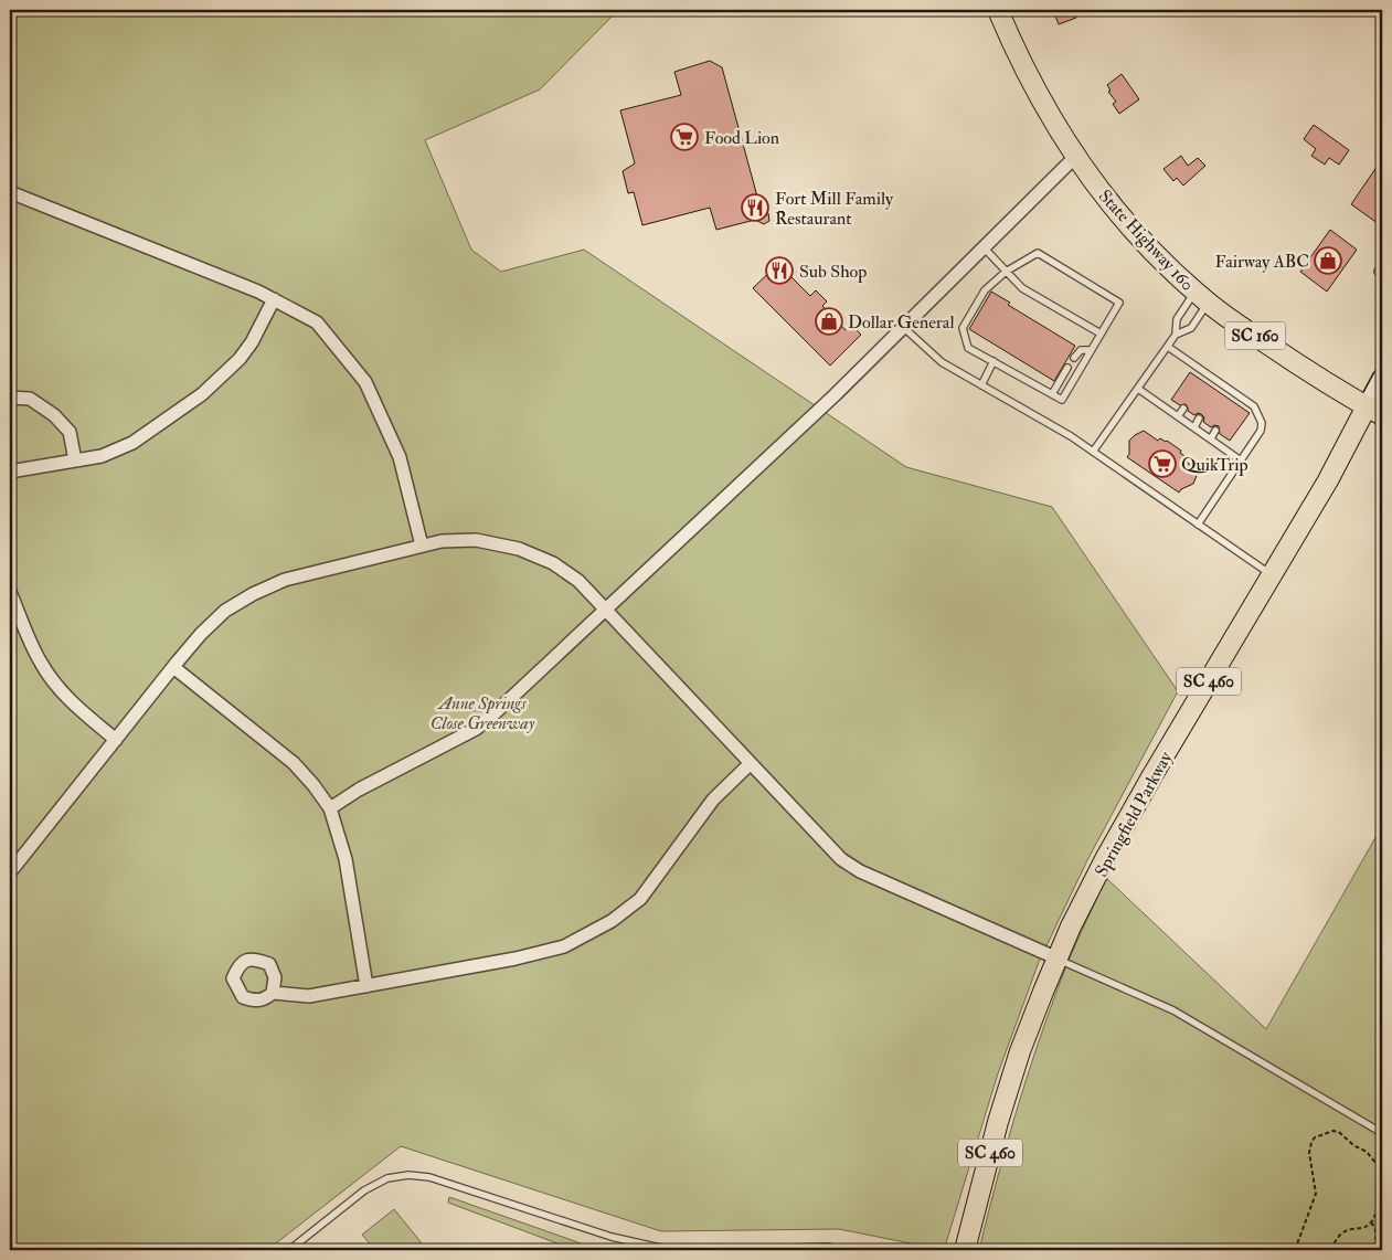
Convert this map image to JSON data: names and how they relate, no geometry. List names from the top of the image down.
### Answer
{
  "streets": {
    "main road": [
      "State Highway 160",
      "SC 160",
      "SC 460",
      "Springfield Parkway"
    ]
  },
  "crossings": [
    ["State Highway 160", "SC 460"],
    ["State Highway 160", "Springfield Parkway"],
    ["SC 460", "Springfield Parkway"]
  ],
  "parks": ["Anne Springs Close Greenway"],
  "places": {
    "supermarket": ["Food Lion", "QuikTrip"],
    "restaurant": ["Fort Mill Family Restaurant", "Sub Shop"],
    "shop": ["Fairway ABC", "Dollar General"]
  }
}
